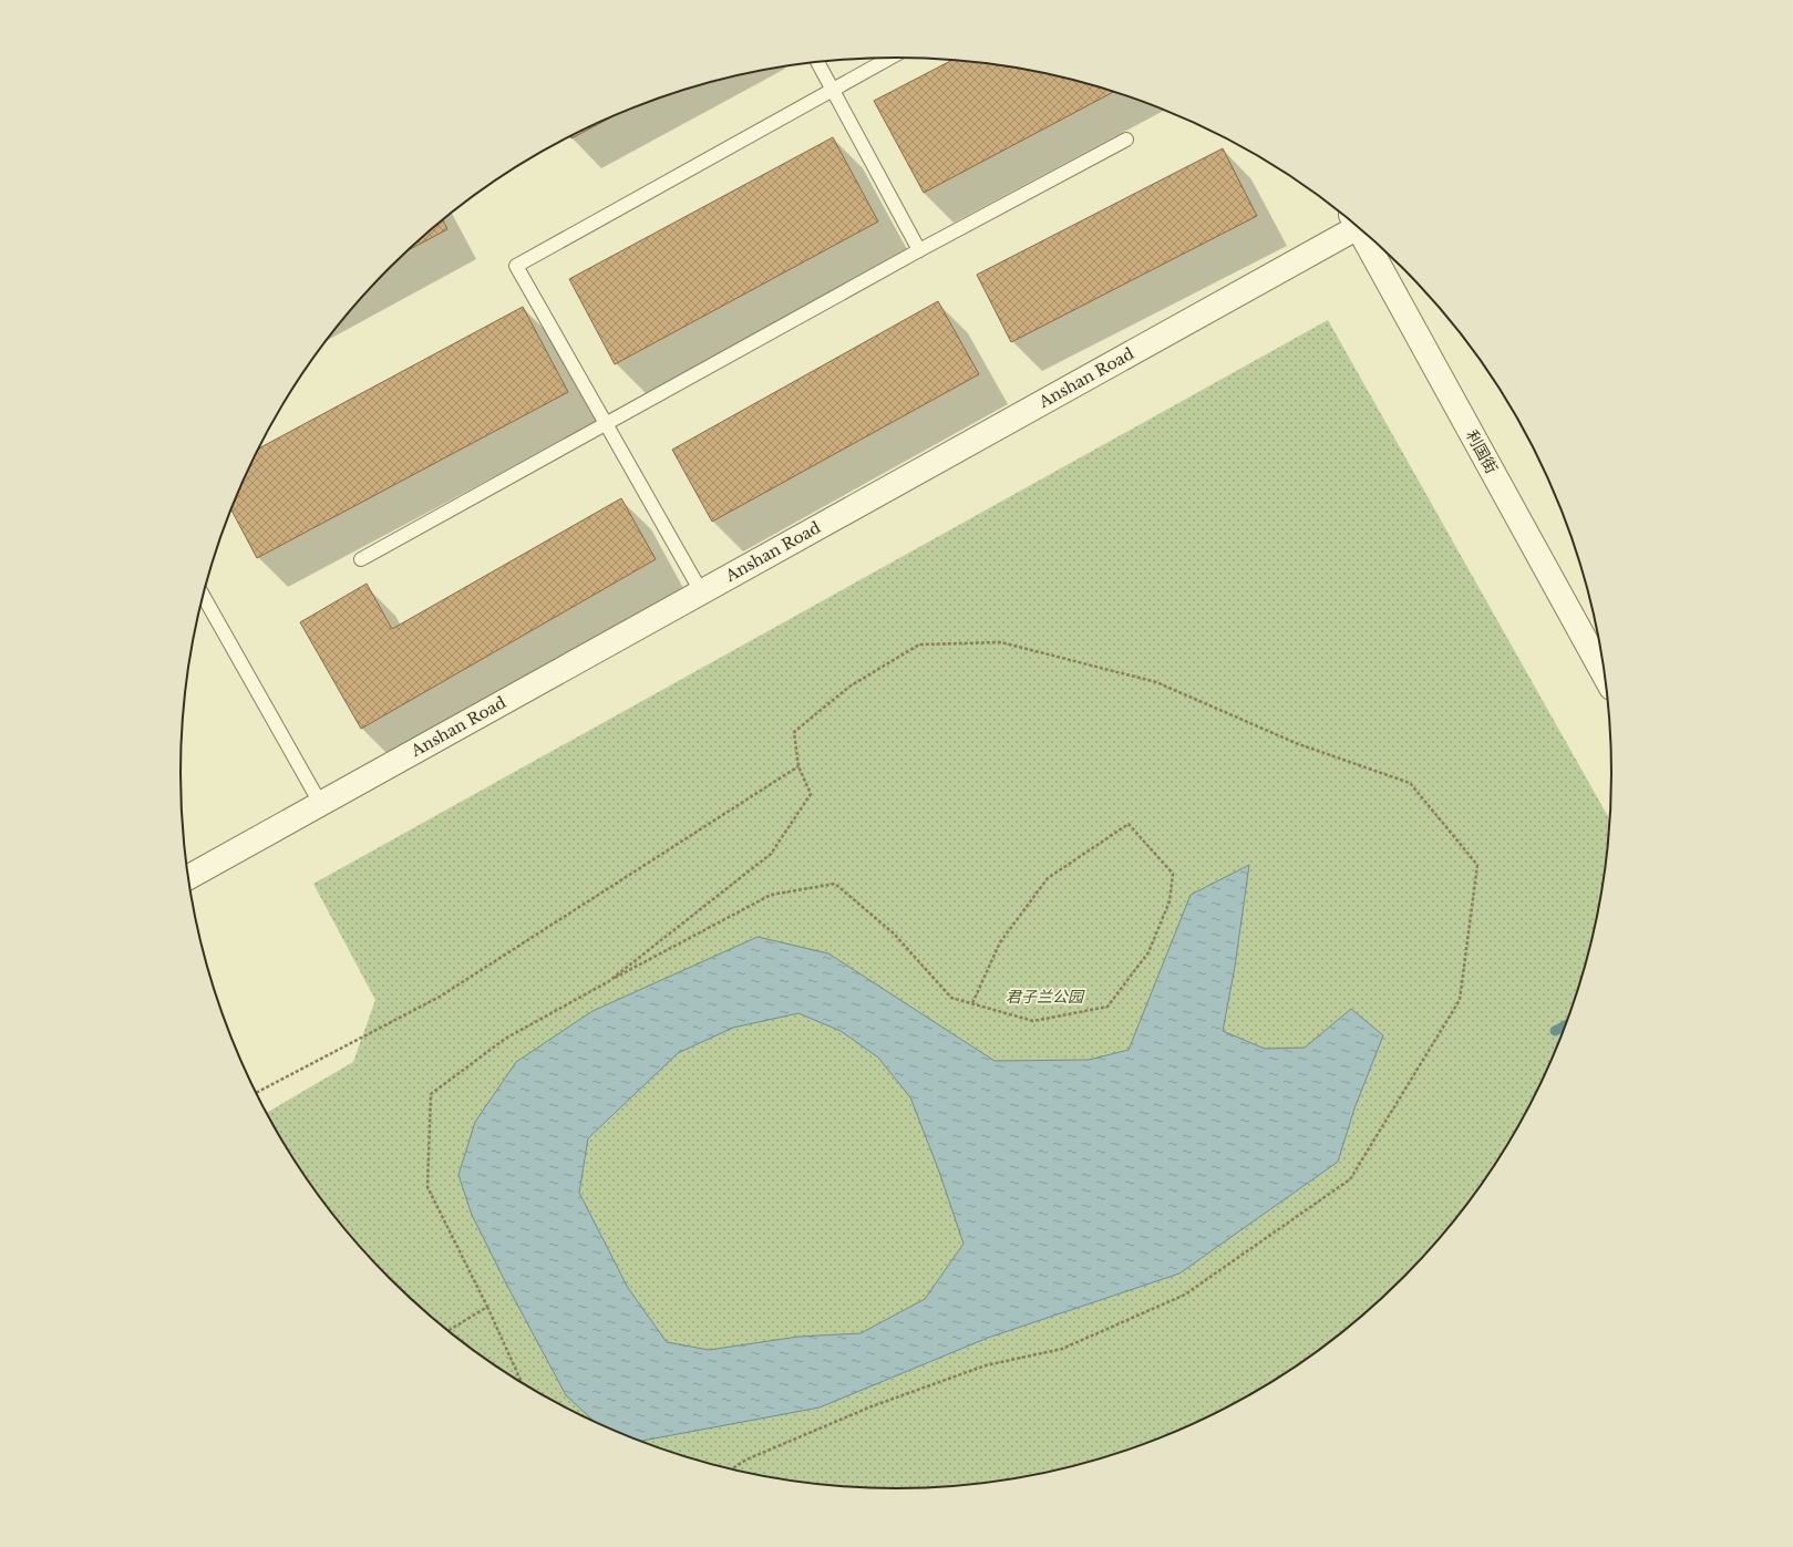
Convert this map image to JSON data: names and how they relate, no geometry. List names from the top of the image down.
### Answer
{
  "streets": {
    "street": ["Anshan Road", "利国街"]
  },
  "parks": ["君子兰公园"]
}
